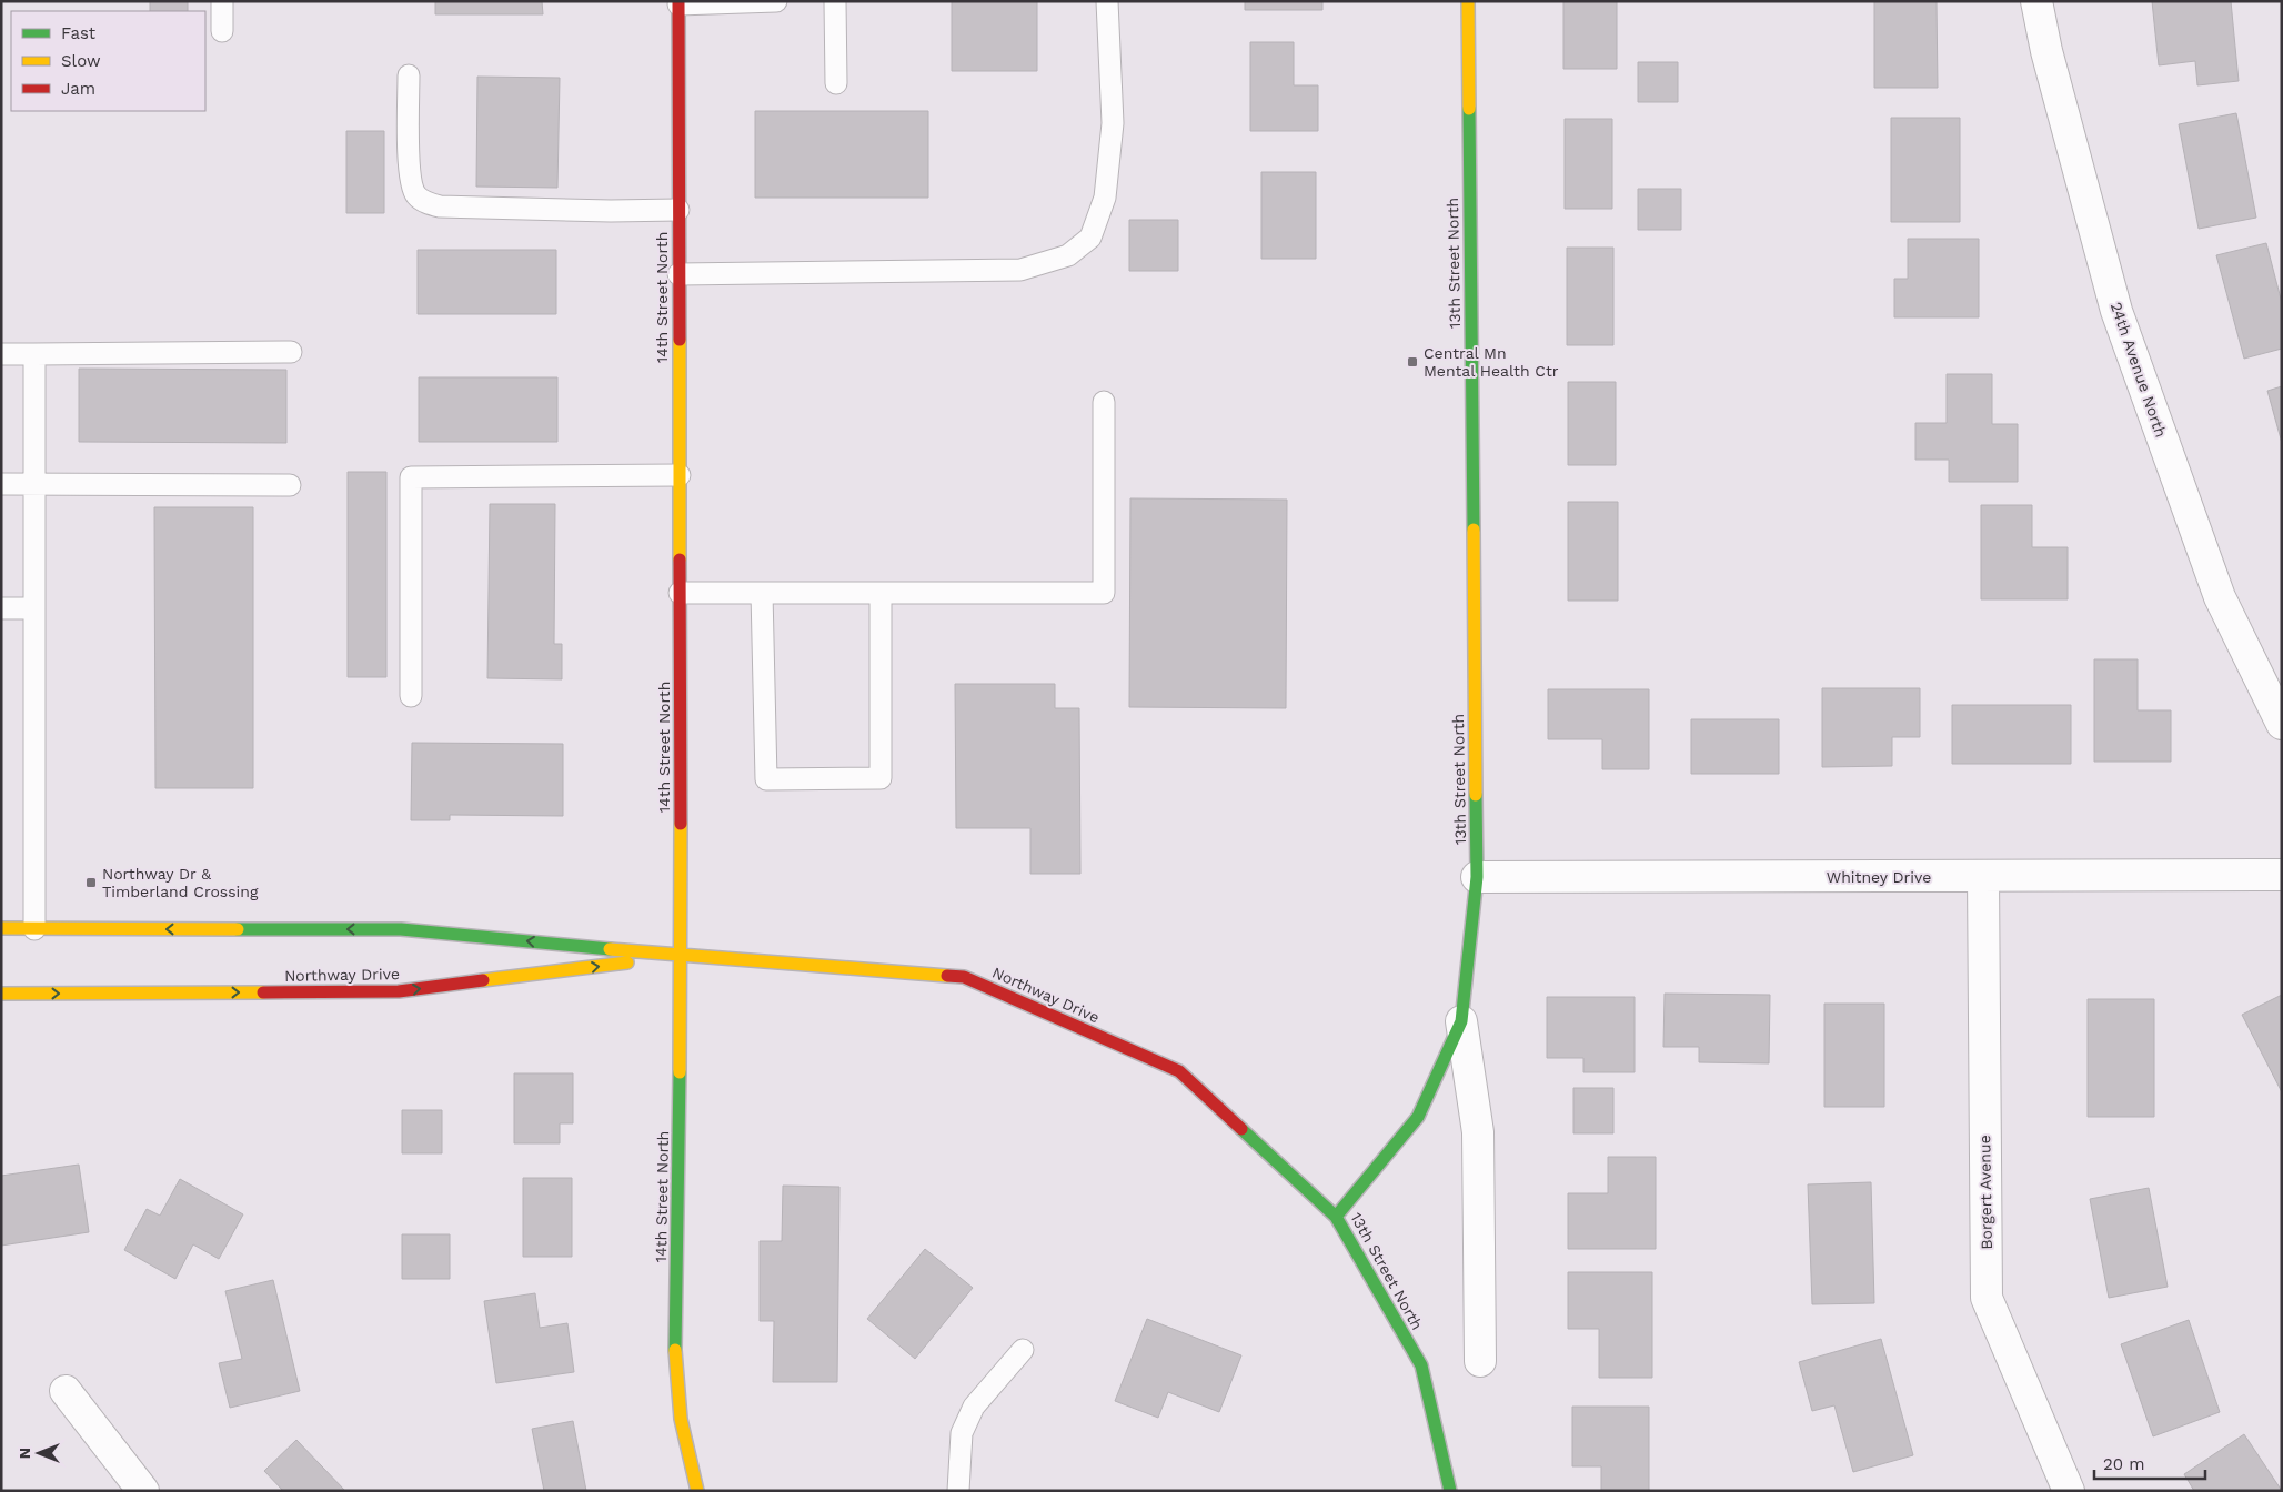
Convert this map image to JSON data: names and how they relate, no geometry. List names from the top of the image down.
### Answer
{
  "streets": {
    "street": [
      "13th Street North",
      "14th Street North",
      "24th Avenue North",
      "Whitney Drive",
      "Northway Drive",
      "Borgert Avenue"
    ]
  },
  "crossings": [
    ["13th Street North", "Whitney Drive"],
    ["13th Street North", "Northway Drive"],
    ["14th Street North", "Northway Drive"],
    ["Whitney Drive", "Borgert Avenue"]
  ],
  "places": {
    "transit": ["Central Mn Mental Health Ctr", "Northway Dr & Timberland Crossing"]
  },
  "legend": ["Fast", "Slow", "Jam"],
  "scale_bar": "20 m",
  "north": "left"
}
